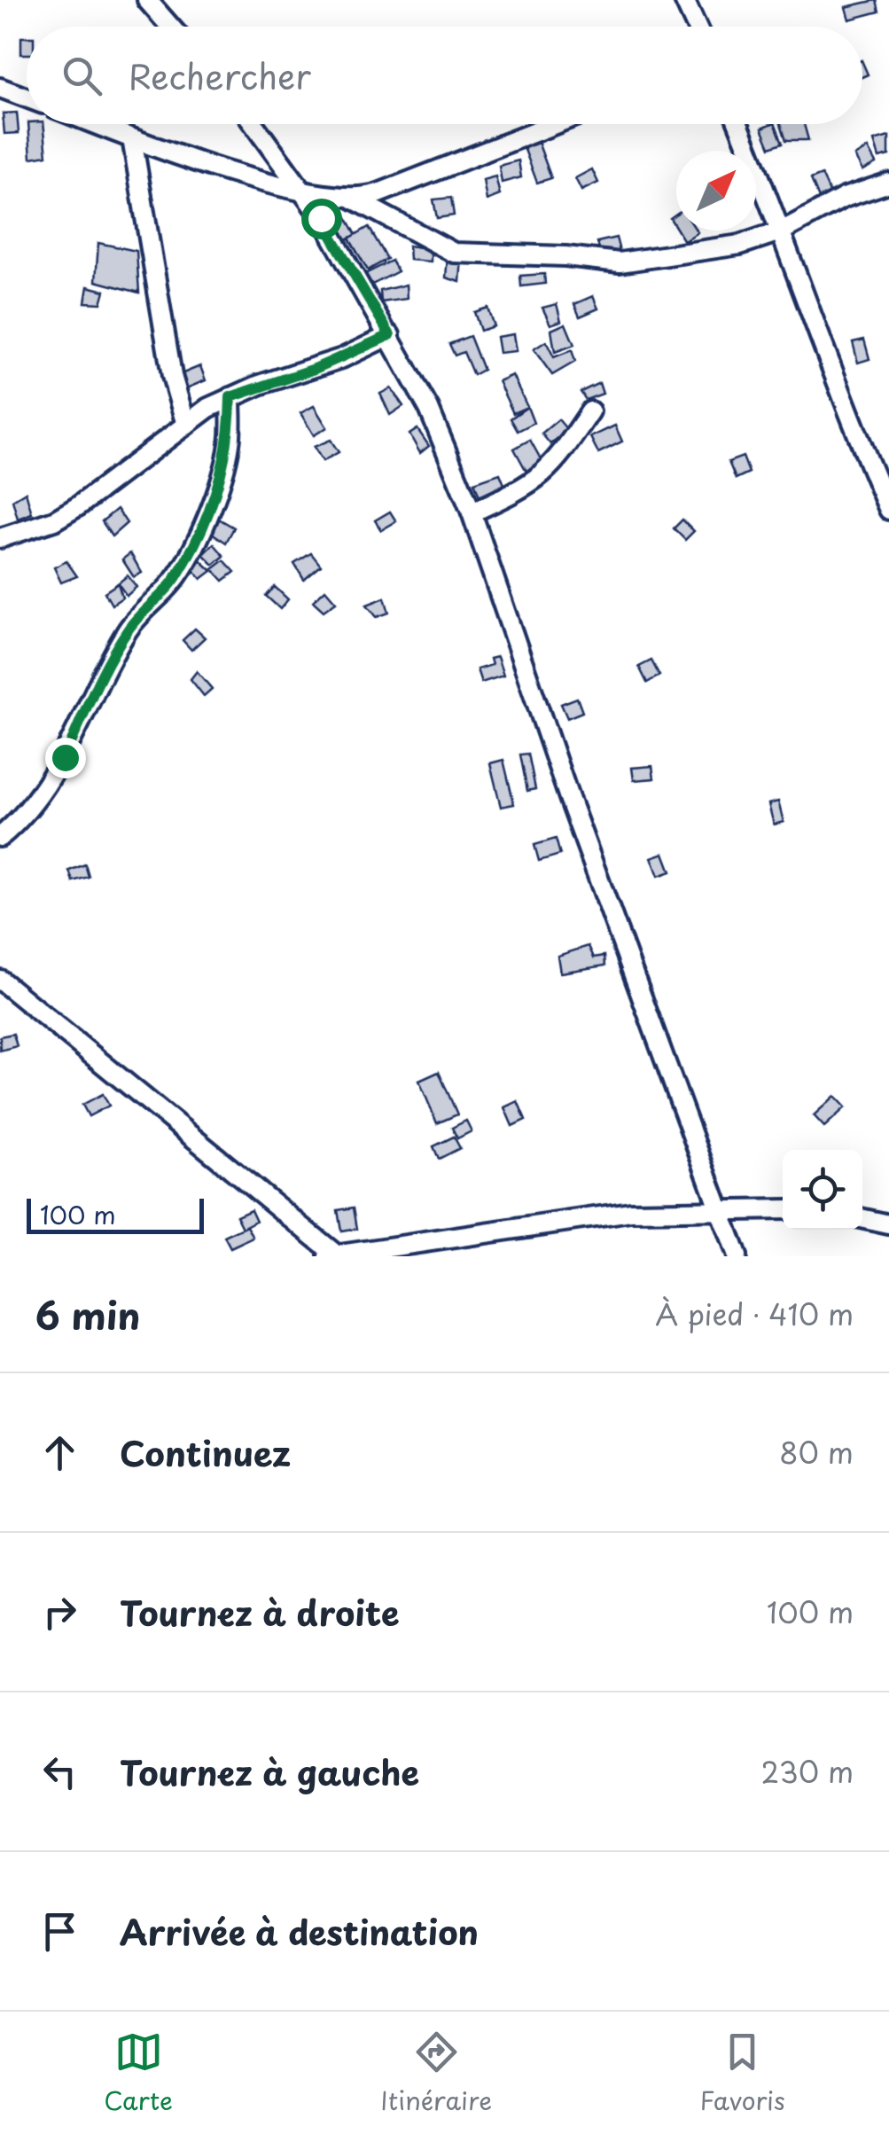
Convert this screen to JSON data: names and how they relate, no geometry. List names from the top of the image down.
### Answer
{
  "scale_bar": "100 m",
  "north": "top right",
  "page": {
    "search": "Rechercher",
    "scale": "100 m",
    "heading": ["6 min", "À pied · 410 m"],
    "list": [
      ["Continuez", "80 m"],
      ["Tournez à droite", "100 m"],
      ["Tournez à gauche", "230 m"],
      "Arrivée à destination"
    ],
    "nav": ["Carte", "Itinéraire", "Favoris"]
  }
}
